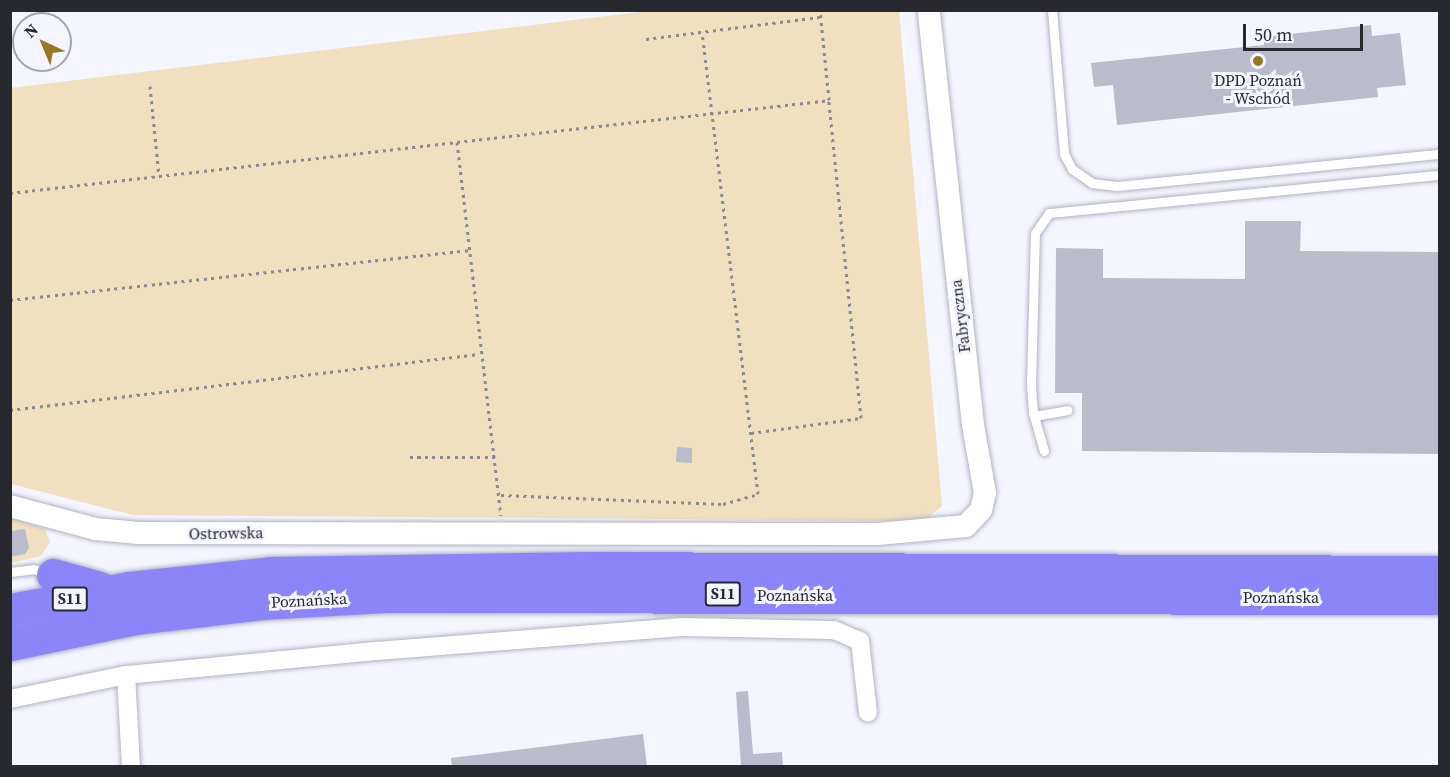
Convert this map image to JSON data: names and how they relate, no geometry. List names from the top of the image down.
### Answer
{
  "streets": {
    "highway": ["S11", "Poznańska"],
    "street": ["Fabryczna", "Ostrowska"]
  },
  "crossings": [
    ["Fabryczna", "Ostrowska"]
  ],
  "places": ["DPD Poznań - Wschód"],
  "scale_bar": "50 m",
  "north": "top left"
}
